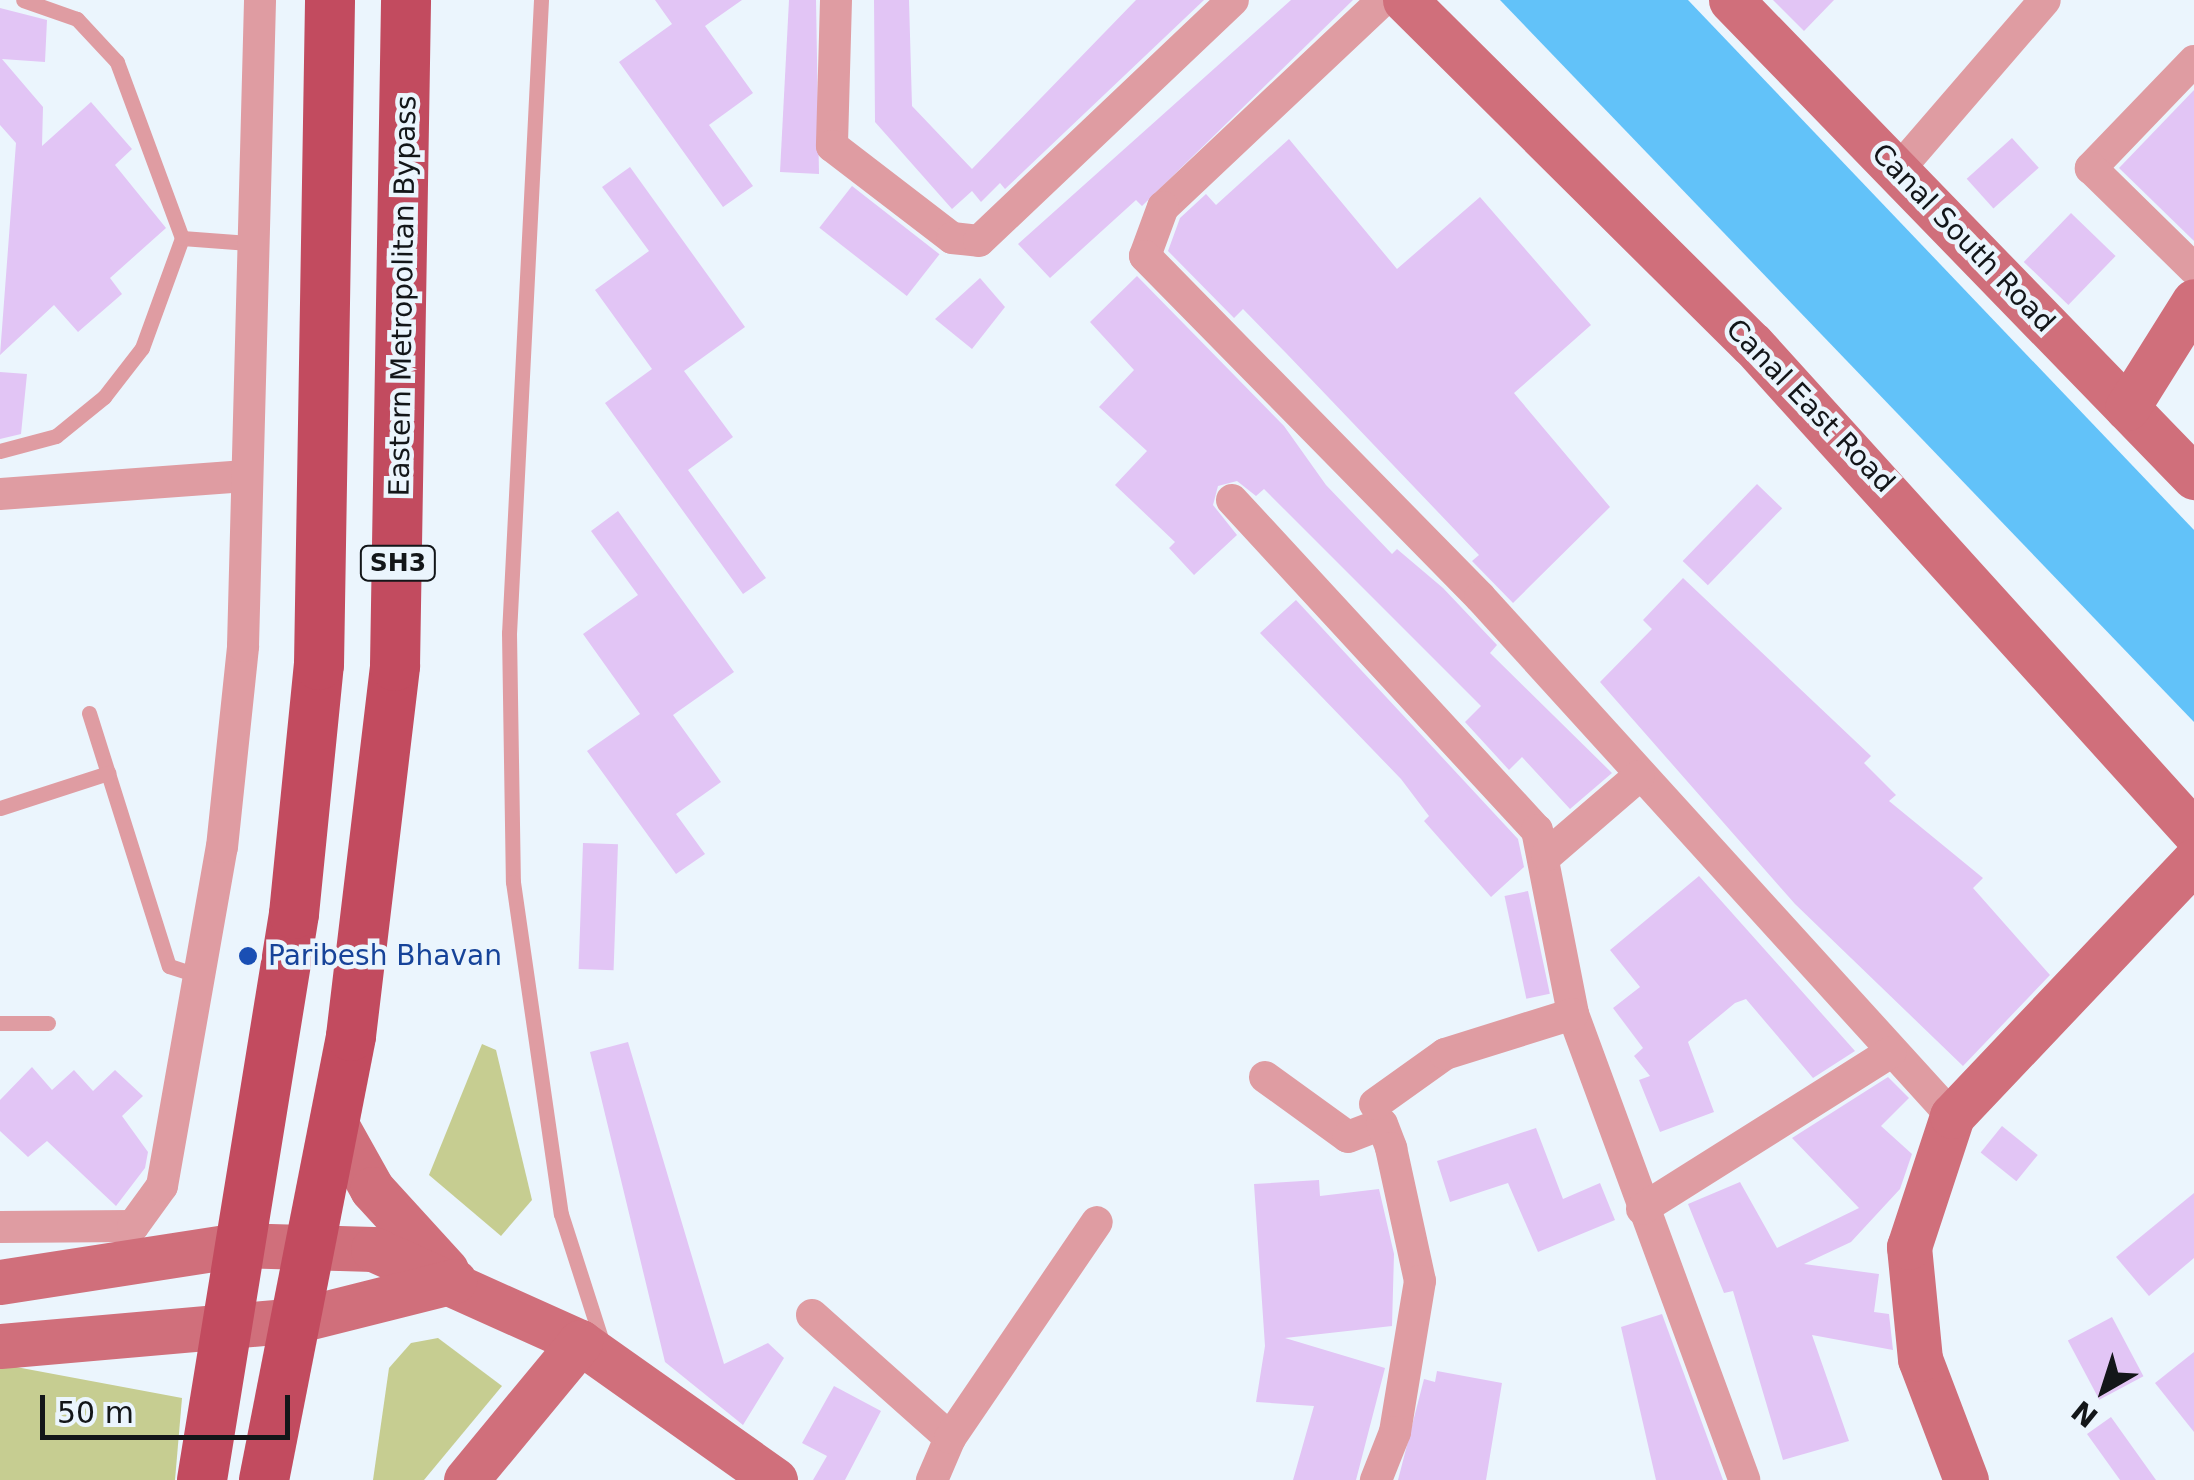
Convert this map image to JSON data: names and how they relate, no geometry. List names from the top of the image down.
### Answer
{
  "streets": {
    "main road": [
      "Canal South Road",
      "Eastern Metropolitan Bypass",
      "Canal East Road",
      "SH3"
    ]
  },
  "places": ["Paribesh Bhavan"],
  "scale_bar": "50 m",
  "north": "bottom left"
}
